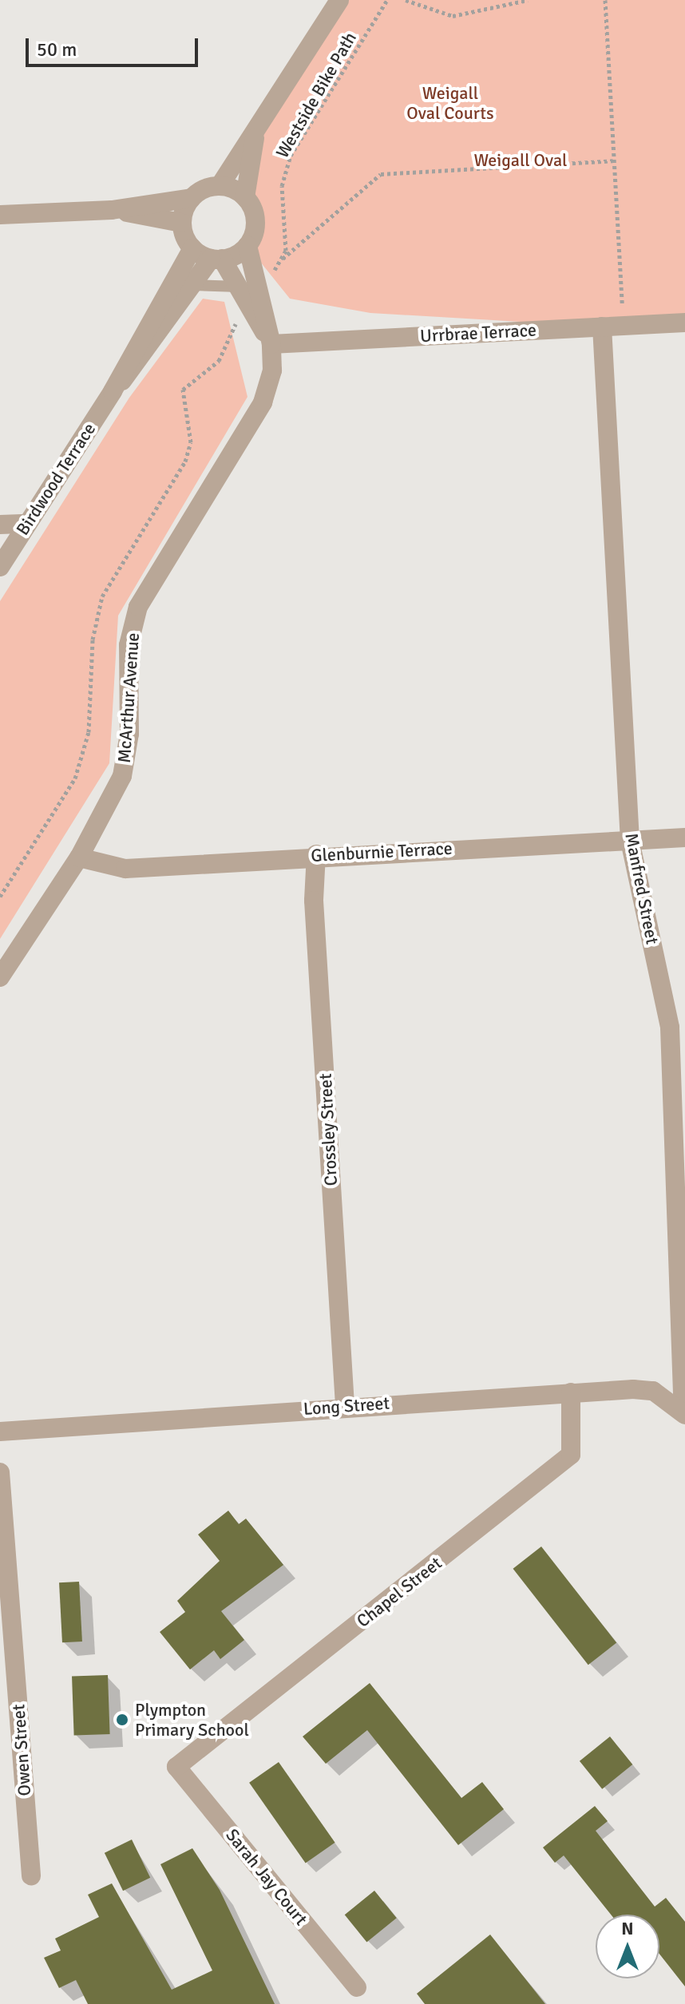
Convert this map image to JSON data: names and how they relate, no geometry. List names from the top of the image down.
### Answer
{
  "streets": {
    "street": [
      "Urrbrae Terrace",
      "Birdwood Terrace",
      "McArthur Avenue",
      "Glenburnie Terrace",
      "Manfred Street",
      "Crossley Street",
      "Long Street",
      "Chapel Street",
      "Owen Street",
      "Sarah Jay Court"
    ],
    "path": ["Westside Bike Path"]
  },
  "crossings": [
    ["Urrbrae Terrace", "McArthur Avenue"],
    ["Urrbrae Terrace", "Manfred Street"],
    ["Birdwood Terrace", "McArthur Avenue"],
    ["McArthur Avenue", "Glenburnie Terrace"],
    ["Glenburnie Terrace", "Manfred Street"],
    ["Glenburnie Terrace", "Crossley Street"],
    ["Manfred Street", "Long Street"],
    ["Crossley Street", "Long Street"],
    ["Long Street", "Chapel Street"],
    ["Chapel Street", "Sarah Jay Court"]
  ],
  "parks": ["Weigall Oval Courts", "Weigall Oval"],
  "places": ["Plympton Primary School"],
  "scale_bar": "50 m",
  "north": "top"
}
